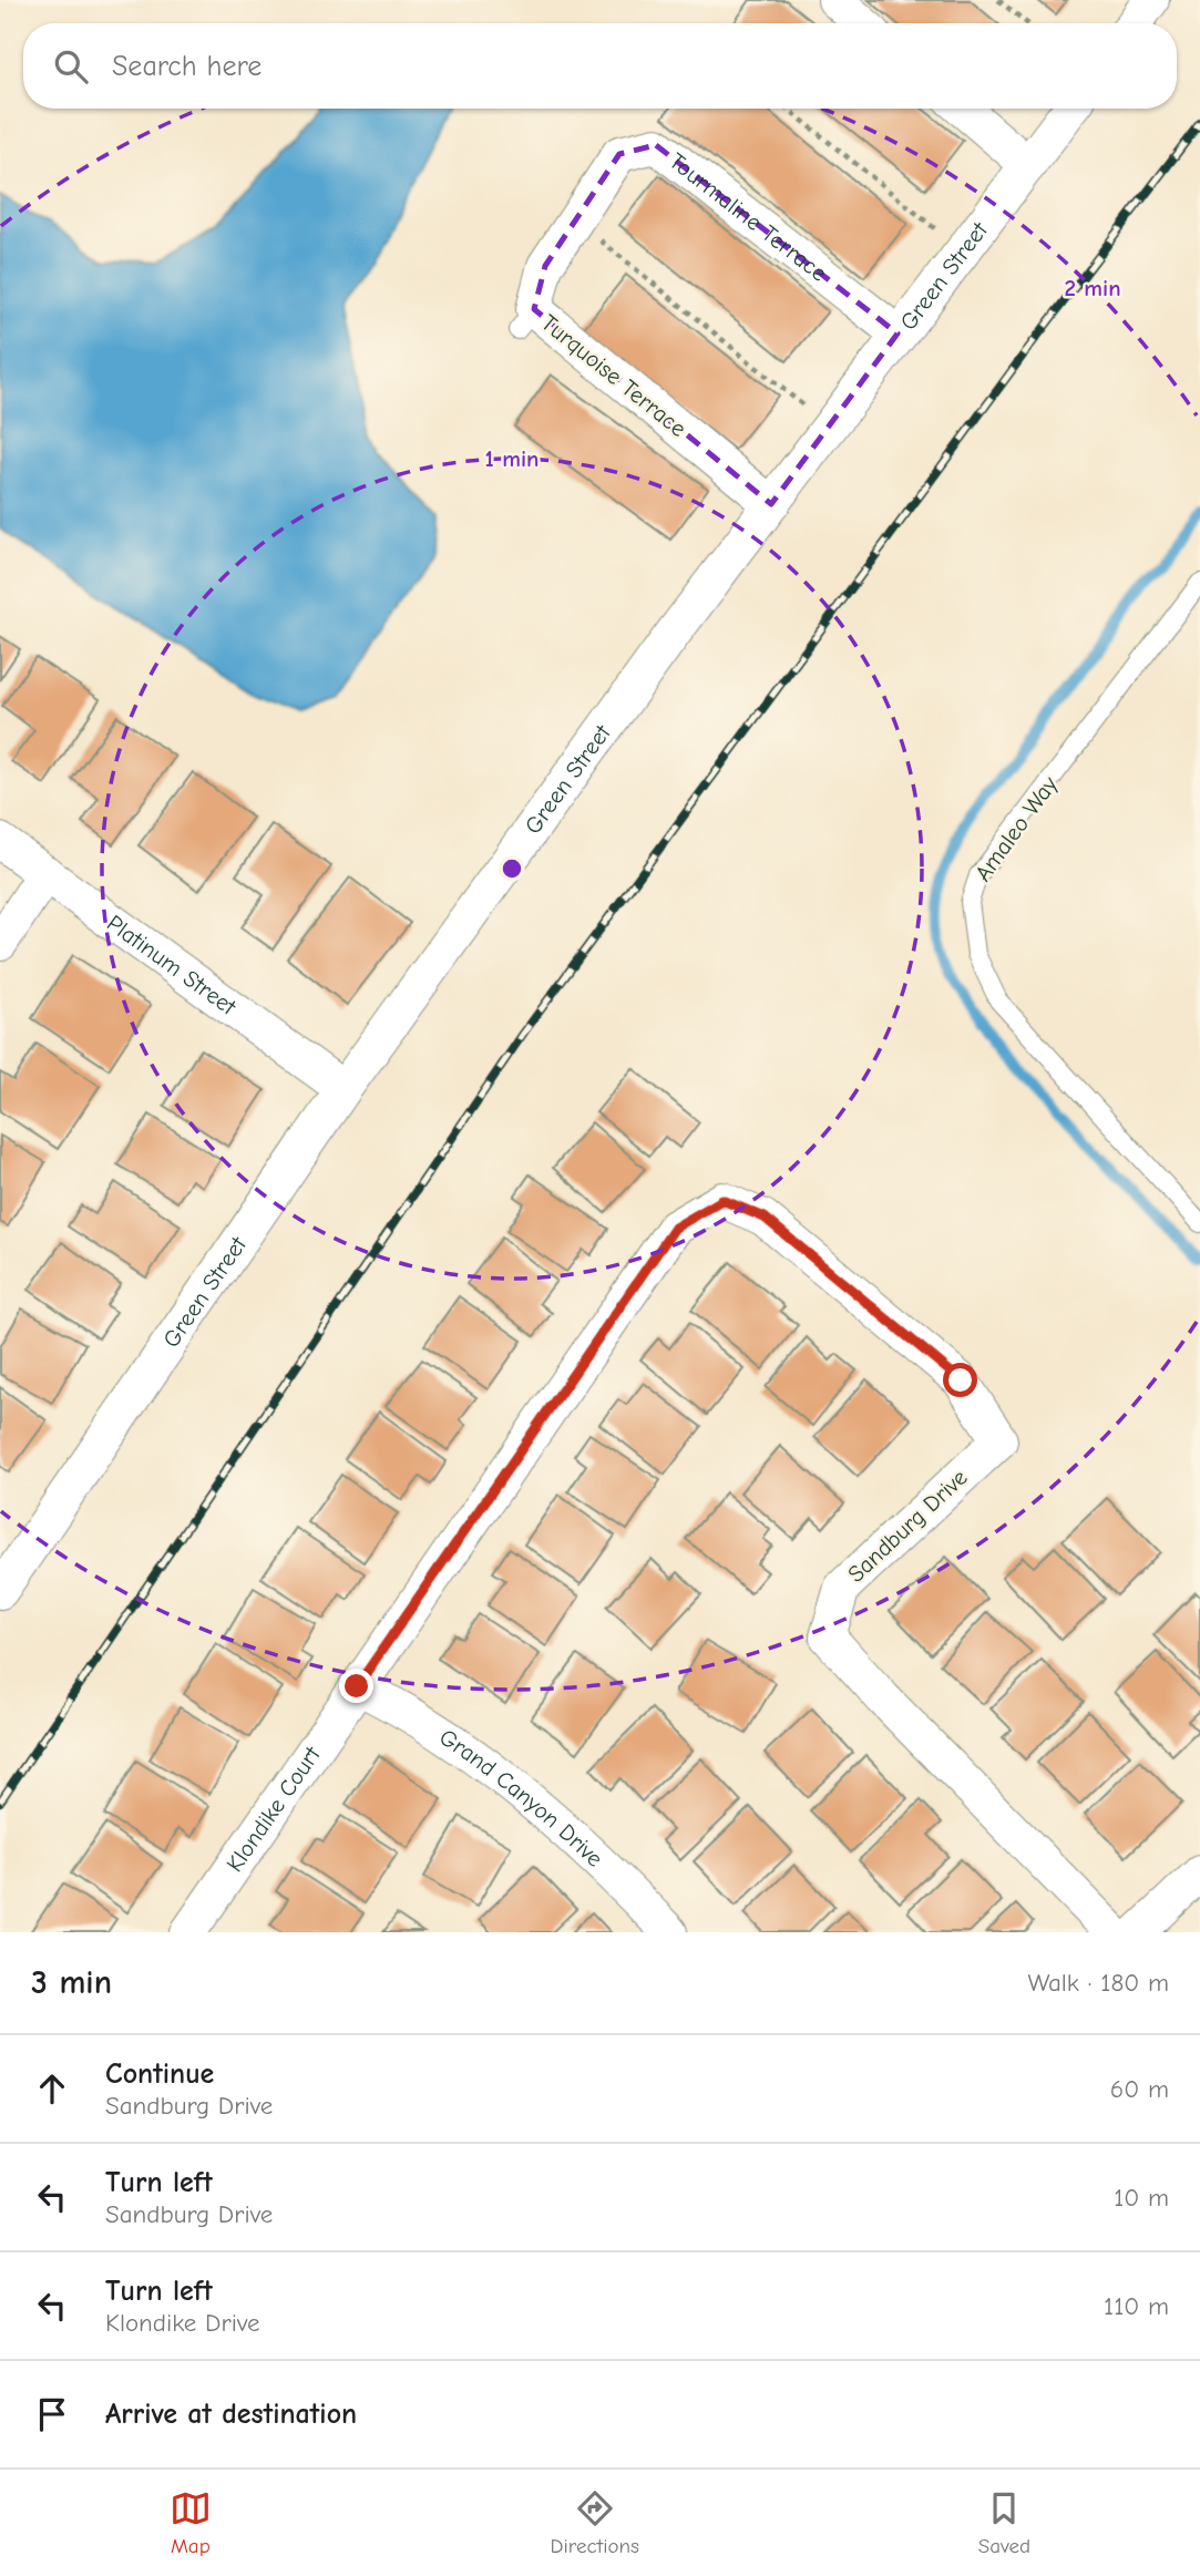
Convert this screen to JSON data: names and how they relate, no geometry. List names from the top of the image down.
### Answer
{
  "streets": {
    "street": [
      "Tourmaline Terrace",
      "Green Street",
      "Turquoise Terrace",
      "Platinum Street",
      "Sandburg Drive",
      "Grand Canyon Drive",
      "Klondike Court"
    ],
    "lane": ["Amaleo Way"]
  },
  "crossings": [
    ["Tourmaline Terrace", "Green Street"],
    ["Tourmaline Terrace", "Turquoise Terrace"],
    ["Green Street", "Turquoise Terrace"],
    ["Green Street", "Platinum Street"],
    ["Sandburg Drive", "Klondike Court"],
    ["Grand Canyon Drive", "Klondike Court"]
  ],
  "page": {
    "search": "Search here",
    "heading": ["3 min", "Walk · 180 m"],
    "list": [
      ["Continue", "Sandburg Drive", "60 m"],
      ["Turn left", "Sandburg Drive", "10 m"],
      ["Turn left", "Klondike Drive", "110 m"],
      "Arrive at destination"
    ],
    "nav": ["Map", "Directions", "Saved"]
  },
  "rings": ["2 min", "1 min"]
}
